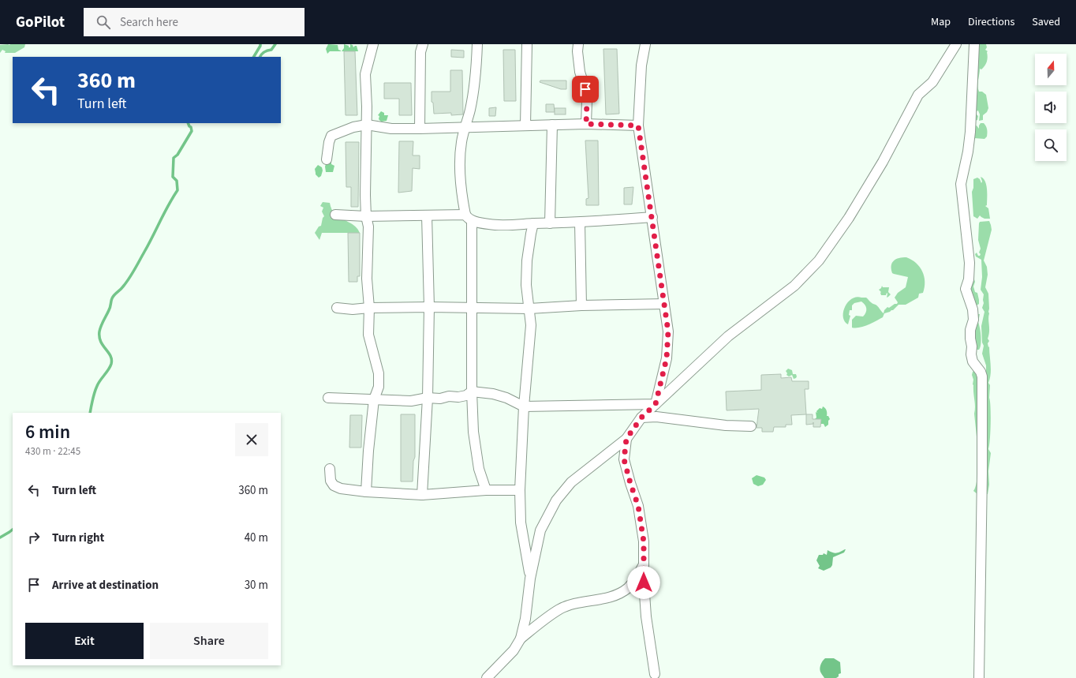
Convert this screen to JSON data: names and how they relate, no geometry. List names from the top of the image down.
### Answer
{
  "north": "top",
  "page": {
    "header": "GoPilot",
    "search": "Search here",
    "nav": ["Map", "Directions", "Saved"],
    "turn": ["360 m", "Turn left"],
    "heading": ["6 min", "430 m · 22:45"],
    "list": [
      {
        "name": "Turn left",
        "value": "360 m"
      },
      {
        "name": "Turn right",
        "value": "40 m"
      },
      {
        "name": "Arrive at destination",
        "value": "30 m"
      }
    ],
    "buttons": ["Exit", "Share"]
  }
}
